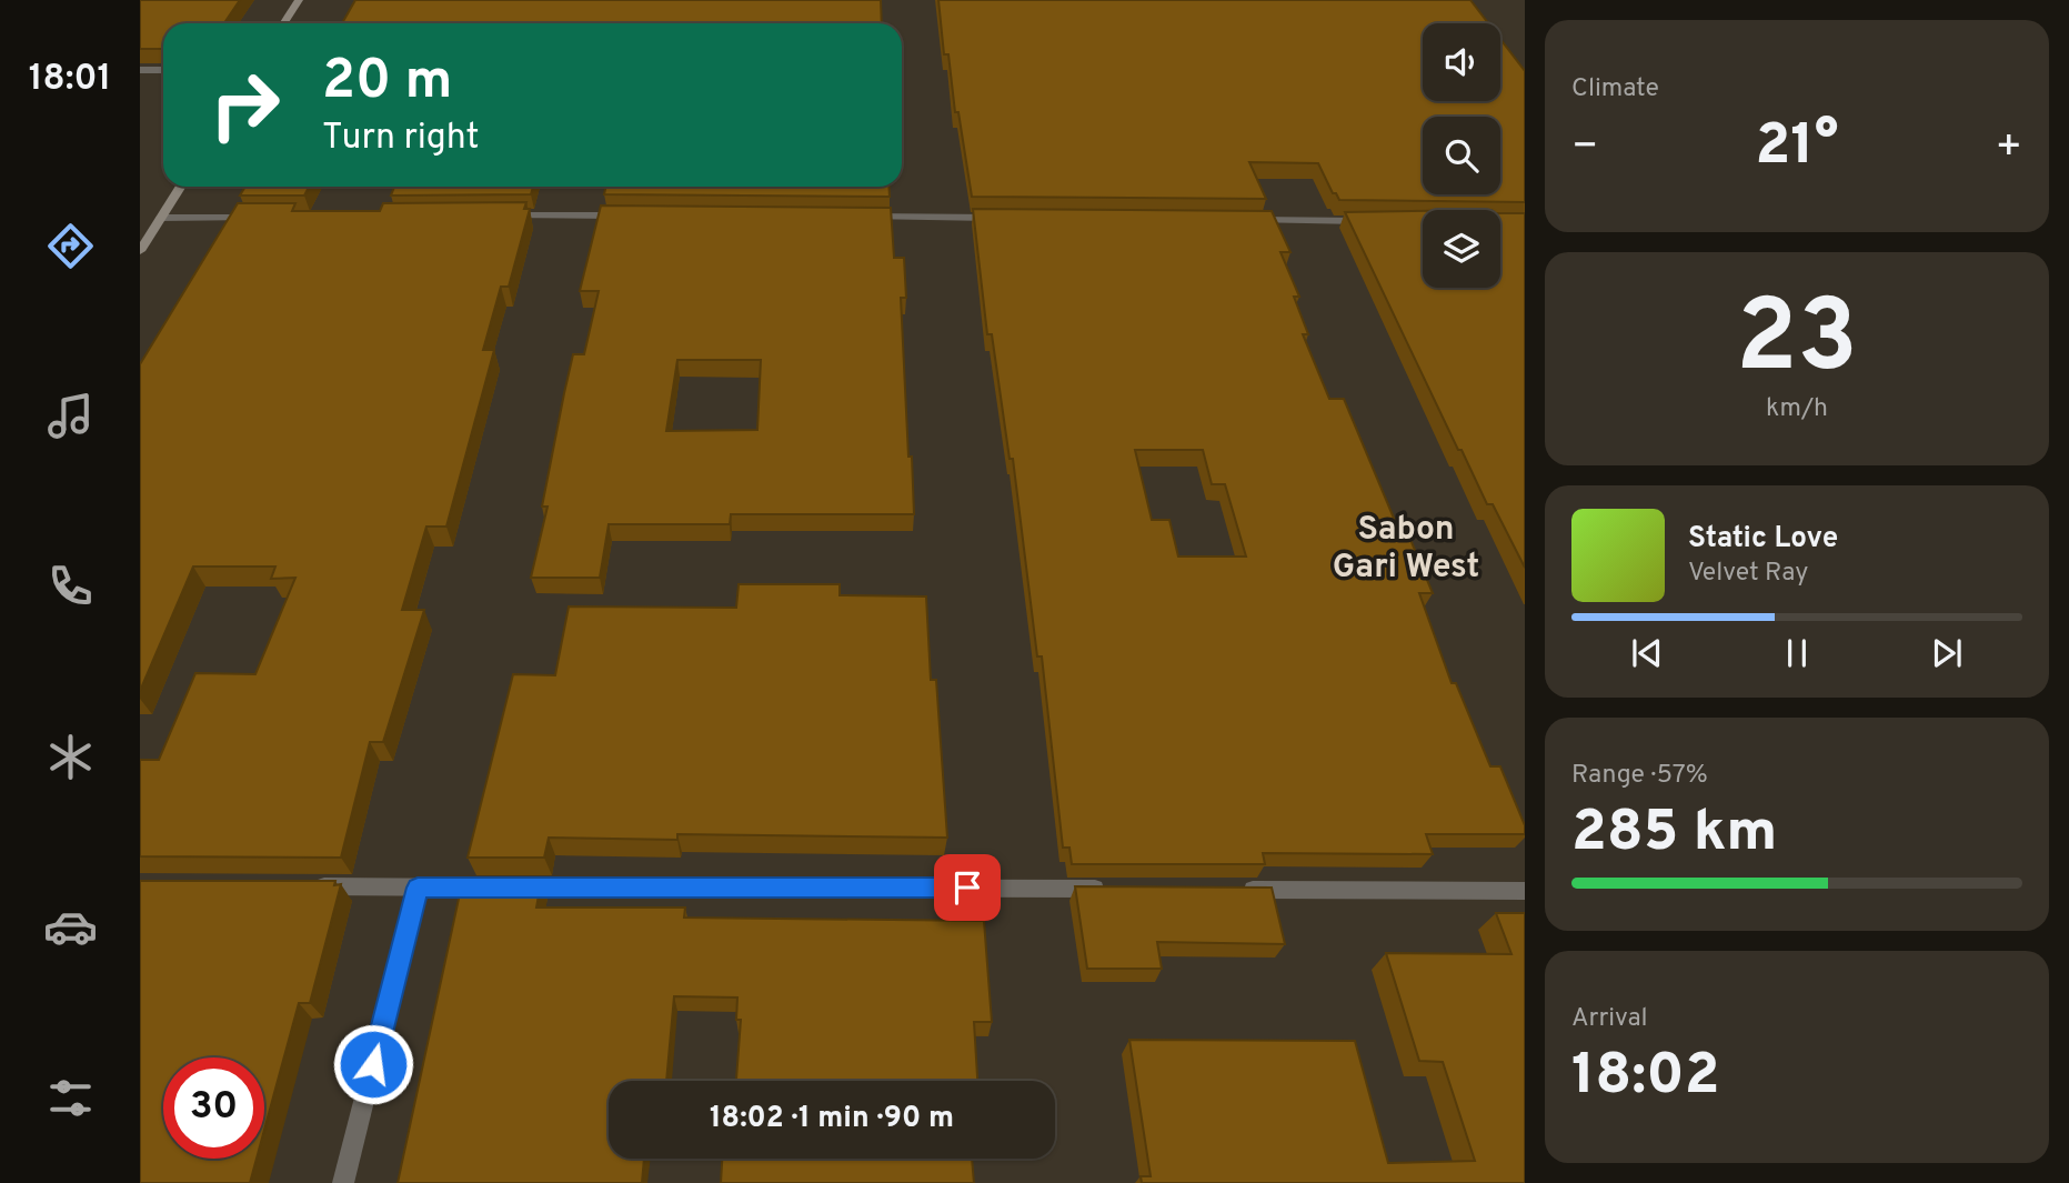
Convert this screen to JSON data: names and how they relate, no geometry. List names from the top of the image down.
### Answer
{
  "districts": ["Sabon Gari West"],
  "page": {
    "tabs": "18:01",
    "tile": [
      "Climate",
      ["23", "km/h"],
      ["Range · 57%", "285 km"],
      ["Arrival", "18:02"]
    ],
    "turn": ["20 m", "Turn right"],
    "heat": ["−", "21°", "+"],
    "song": ["Static Love", "Velvet Ray"],
    "limit": "30",
    "trip": "18:02 · 1 min · 90 m"
  }
}
